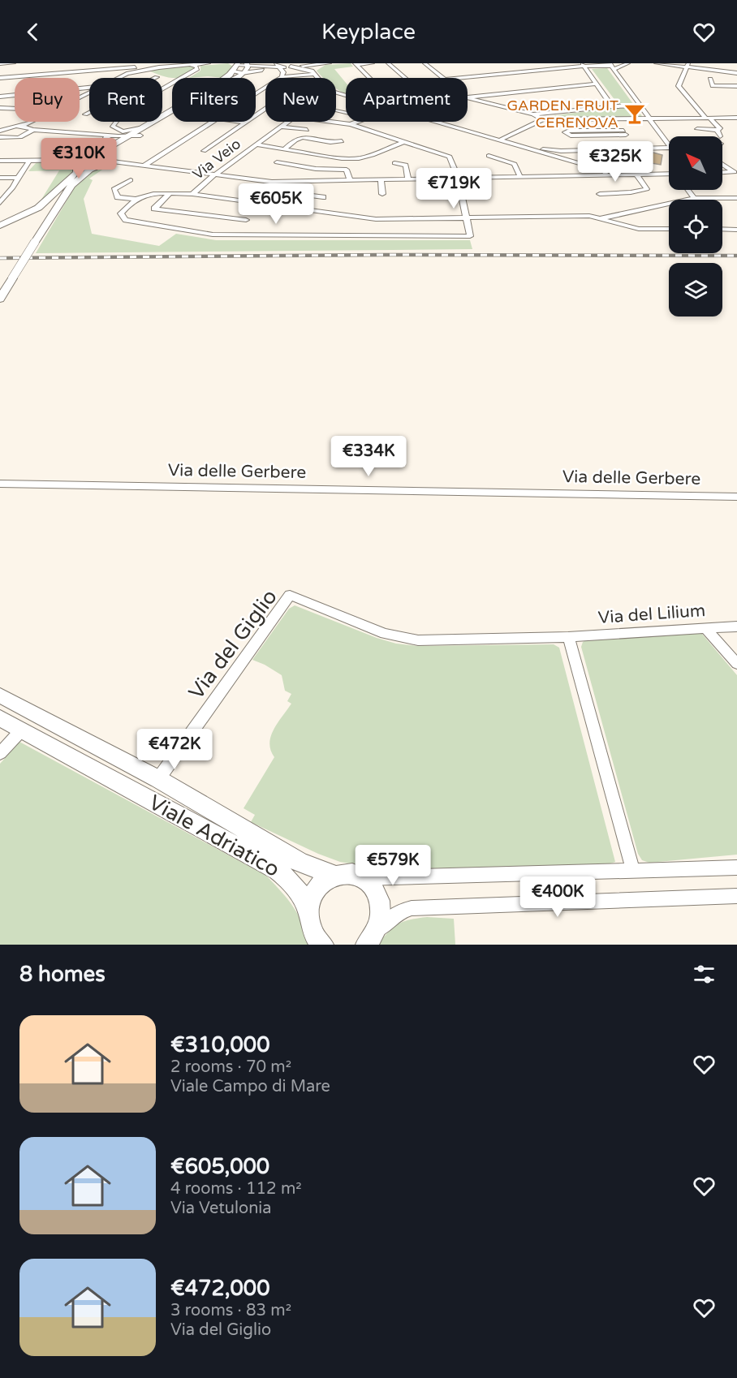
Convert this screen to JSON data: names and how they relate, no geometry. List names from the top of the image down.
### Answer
{
  "streets": {
    "street": [
      "Via Veio",
      "Via delle Gerbere",
      "Via del Lilium",
      "Via del Giglio",
      "Viale Adriatico"
    ]
  },
  "crossings": [
    ["Via del Lilium", "Via del Giglio"],
    ["Via del Giglio", "Viale Adriatico"]
  ],
  "places": {
    "bar": ["GARDEN FRUIT CERENOVA"]
  },
  "north": "top left",
  "page": {
    "header": "Keyplace",
    "chip": [
      "Buy",
      "Rent",
      "Filters",
      "New",
      "Apartment"
    ],
    "price": [
      "€310K",
      "€325K",
      "€719K",
      "€605K",
      "€334K",
      "€472K",
      "€579K",
      "€400K"
    ],
    "heading": "8 homes",
    "list": [
      {
        "name": "€310,000",
        "note": "2 rooms · 70 m² · Viale Campo di Mare"
      },
      {
        "name": "€605,000",
        "note": "4 rooms · 112 m² · Via Vetulonia"
      },
      {
        "name": "€472,000",
        "note": "3 rooms · 83 m² · Via del Giglio"
      }
    ]
  }
}
